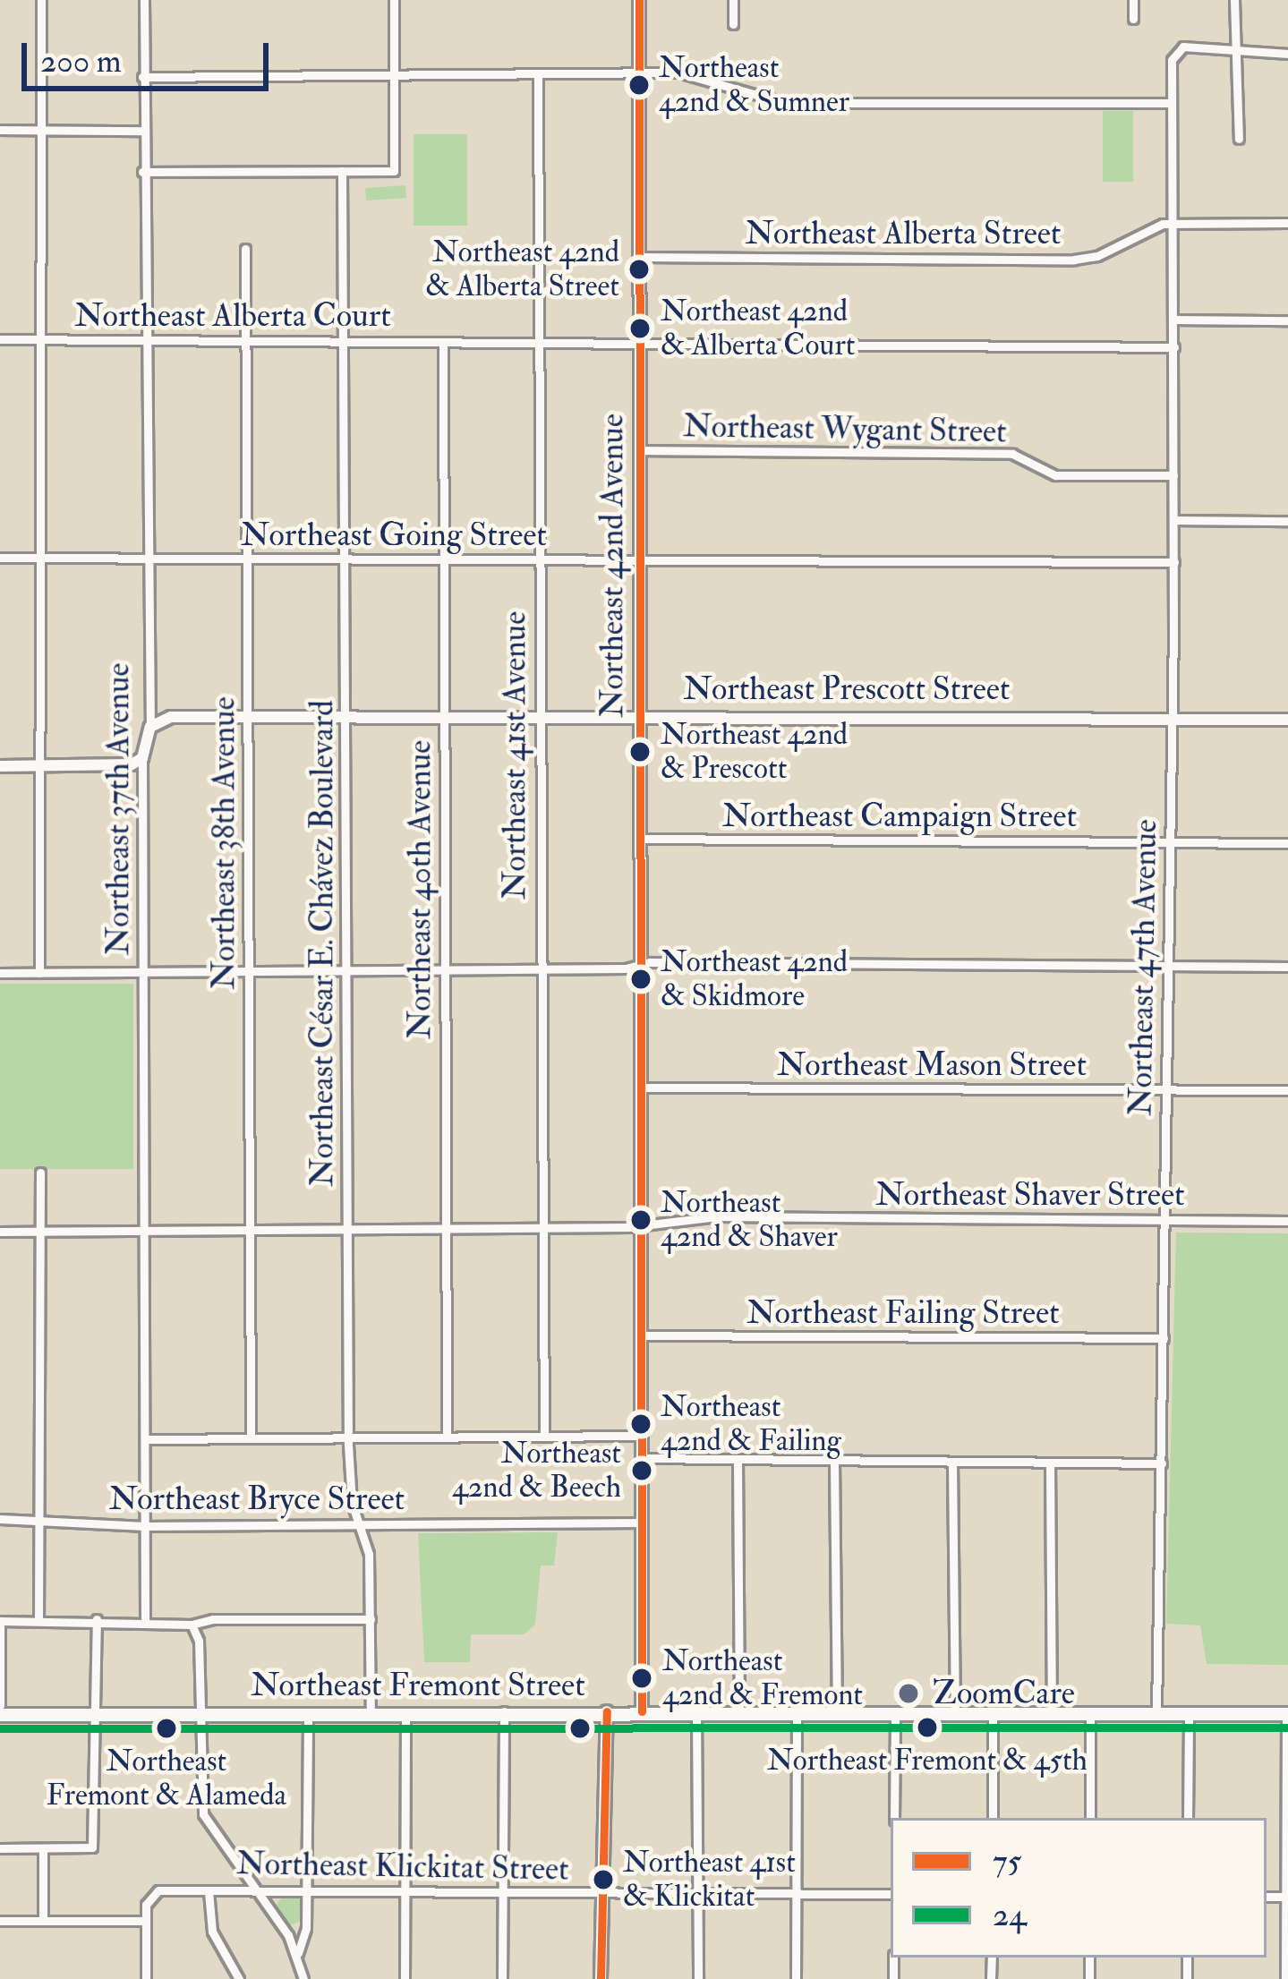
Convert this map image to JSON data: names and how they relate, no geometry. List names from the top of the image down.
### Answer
{
  "streets": {
    "main road": ["Northeast Fremont Street"],
    "street": [
      "Northeast Alberta Street",
      "Northeast Alberta Court",
      "Northeast Wygant Street",
      "Northeast Going Street",
      "Northeast 42nd Avenue",
      "Northeast Prescott Street",
      "Northeast 41st Avenue",
      "Northeast 37th Avenue",
      "Northeast Campaign Street",
      "Northeast 38th Avenue",
      "Northeast 40th Avenue",
      "Northeast César E. Chávez Boulevard",
      "Northeast 47th Avenue",
      "Northeast Mason Street",
      "Northeast Shaver Street",
      "Northeast Failing Street",
      "Northeast Bryce Street",
      "Northeast Klickitat Street"
    ]
  },
  "crossings": [
    ["Northeast Alberta Street", "Northeast 42nd Avenue"],
    ["Northeast Alberta Street", "Northeast 47th Avenue"],
    ["Northeast Alberta Court", "Northeast 42nd Avenue"],
    ["Northeast Alberta Court", "Northeast 41st Avenue"],
    ["Northeast Alberta Court", "Northeast 37th Avenue"],
    ["Northeast Alberta Court", "Northeast 38th Avenue"],
    ["Northeast Alberta Court", "Northeast 40th Avenue"],
    ["Northeast Alberta Court", "Northeast César E. Chávez Boulevard"],
    ["Northeast Alberta Court", "Northeast 47th Avenue"],
    ["Northeast Wygant Street", "Northeast 42nd Avenue"],
    ["Northeast Wygant Street", "Northeast 47th Avenue"],
    ["Northeast Going Street", "Northeast 42nd Avenue"],
    ["Northeast Going Street", "Northeast 41st Avenue"],
    ["Northeast Going Street", "Northeast 37th Avenue"],
    ["Northeast Going Street", "Northeast 38th Avenue"],
    ["Northeast Going Street", "Northeast 40th Avenue"],
    ["Northeast Going Street", "Northeast César E. Chávez Boulevard"],
    ["Northeast Going Street", "Northeast 47th Avenue"],
    ["Northeast 42nd Avenue", "Northeast Prescott Street"],
    ["Northeast 42nd Avenue", "Northeast Campaign Street"],
    ["Northeast 42nd Avenue", "Northeast Mason Street"],
    ["Northeast 42nd Avenue", "Northeast Shaver Street"],
    ["Northeast 42nd Avenue", "Northeast Failing Street"],
    ["Northeast 42nd Avenue", "Northeast Bryce Street"],
    ["Northeast 42nd Avenue", "Northeast Fremont Street"],
    ["Northeast Prescott Street", "Northeast 41st Avenue"],
    ["Northeast Prescott Street", "Northeast 37th Avenue"],
    ["Northeast Prescott Street", "Northeast 38th Avenue"],
    ["Northeast Prescott Street", "Northeast 40th Avenue"],
    ["Northeast Prescott Street", "Northeast César E. Chávez Boulevard"],
    ["Northeast Prescott Street", "Northeast 47th Avenue"],
    ["Northeast 41st Avenue", "Northeast Shaver Street"],
    ["Northeast 37th Avenue", "Northeast Shaver Street"],
    ["Northeast 37th Avenue", "Northeast Bryce Street"],
    ["Northeast Campaign Street", "Northeast 47th Avenue"],
    ["Northeast 38th Avenue", "Northeast Shaver Street"],
    ["Northeast 40th Avenue", "Northeast Shaver Street"],
    ["Northeast César E. Chávez Boulevard", "Northeast Shaver Street"],
    ["Northeast César E. Chávez Boulevard", "Northeast Bryce Street"],
    ["Northeast César E. Chávez Boulevard", "Northeast Fremont Street"],
    ["Northeast 47th Avenue", "Northeast Mason Street"],
    ["Northeast 47th Avenue", "Northeast Shaver Street"],
    ["Northeast 47th Avenue", "Northeast Failing Street"],
    ["Northeast 47th Avenue", "Northeast Fremont Street"]
  ],
  "places": [
    "Northeast 42nd & Sumner",
    "Northeast 42nd & Alberta Street",
    "Northeast 42nd & Alberta Court",
    "Northeast 42nd & Prescott",
    "Northeast 42nd & Skidmore",
    "Northeast 42nd & Shaver",
    "Northeast 42nd & Failing",
    "Northeast 42nd & Beech",
    "Northeast 42nd & Fremont",
    "ZoomCare",
    "Northeast Fremont & 45th",
    "Northeast Fremont & Alameda",
    "Northeast 41st & Klickitat"
  ],
  "lines": ["transit line 75", "transit line 24"],
  "legend": ["75", "24"],
  "scale_bar": "200 m"
}
